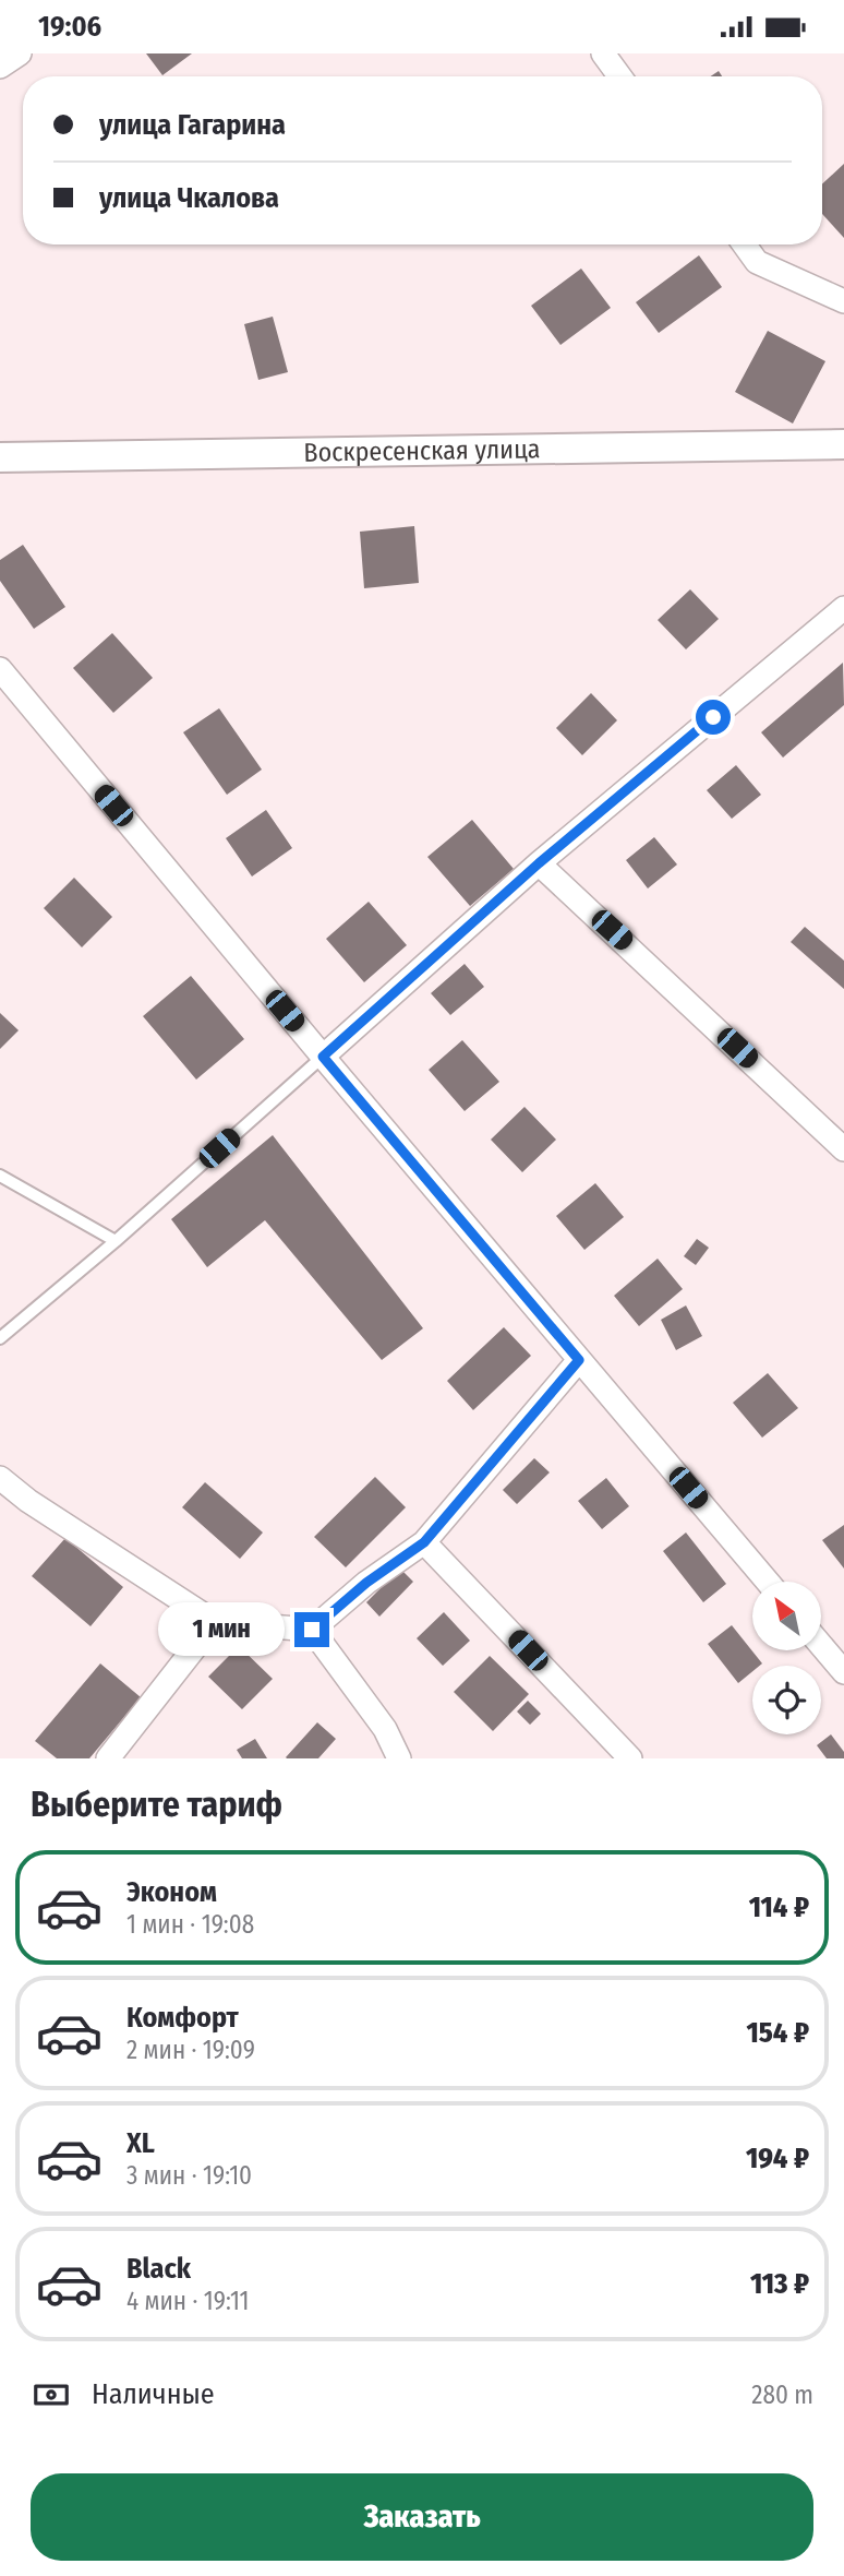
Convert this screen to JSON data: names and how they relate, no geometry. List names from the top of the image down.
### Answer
{
  "streets": {
    "street": ["Воскресенская улица"]
  },
  "north": "top left",
  "page": {
    "status": "19:06",
    "banner": ["улица Гагарина", "улица Чкалова"],
    "bubble": "1 мин",
    "heading": "Выберите тариф",
    "list": [
      {
        "name": "Эконом",
        "note": "1 мин · 19:08",
        "value": "114 ₽"
      },
      {
        "name": "Комфорт",
        "note": "2 мин · 19:09",
        "value": "154 ₽"
      },
      {
        "name": "XL",
        "note": "3 мин · 19:10",
        "value": "194 ₽"
      },
      {
        "name": "Black",
        "note": "4 мин · 19:11",
        "value": "113 ₽"
      }
    ],
    "pay": ["Наличные", "280 m"],
    "buttons": "Заказать"
  }
}
